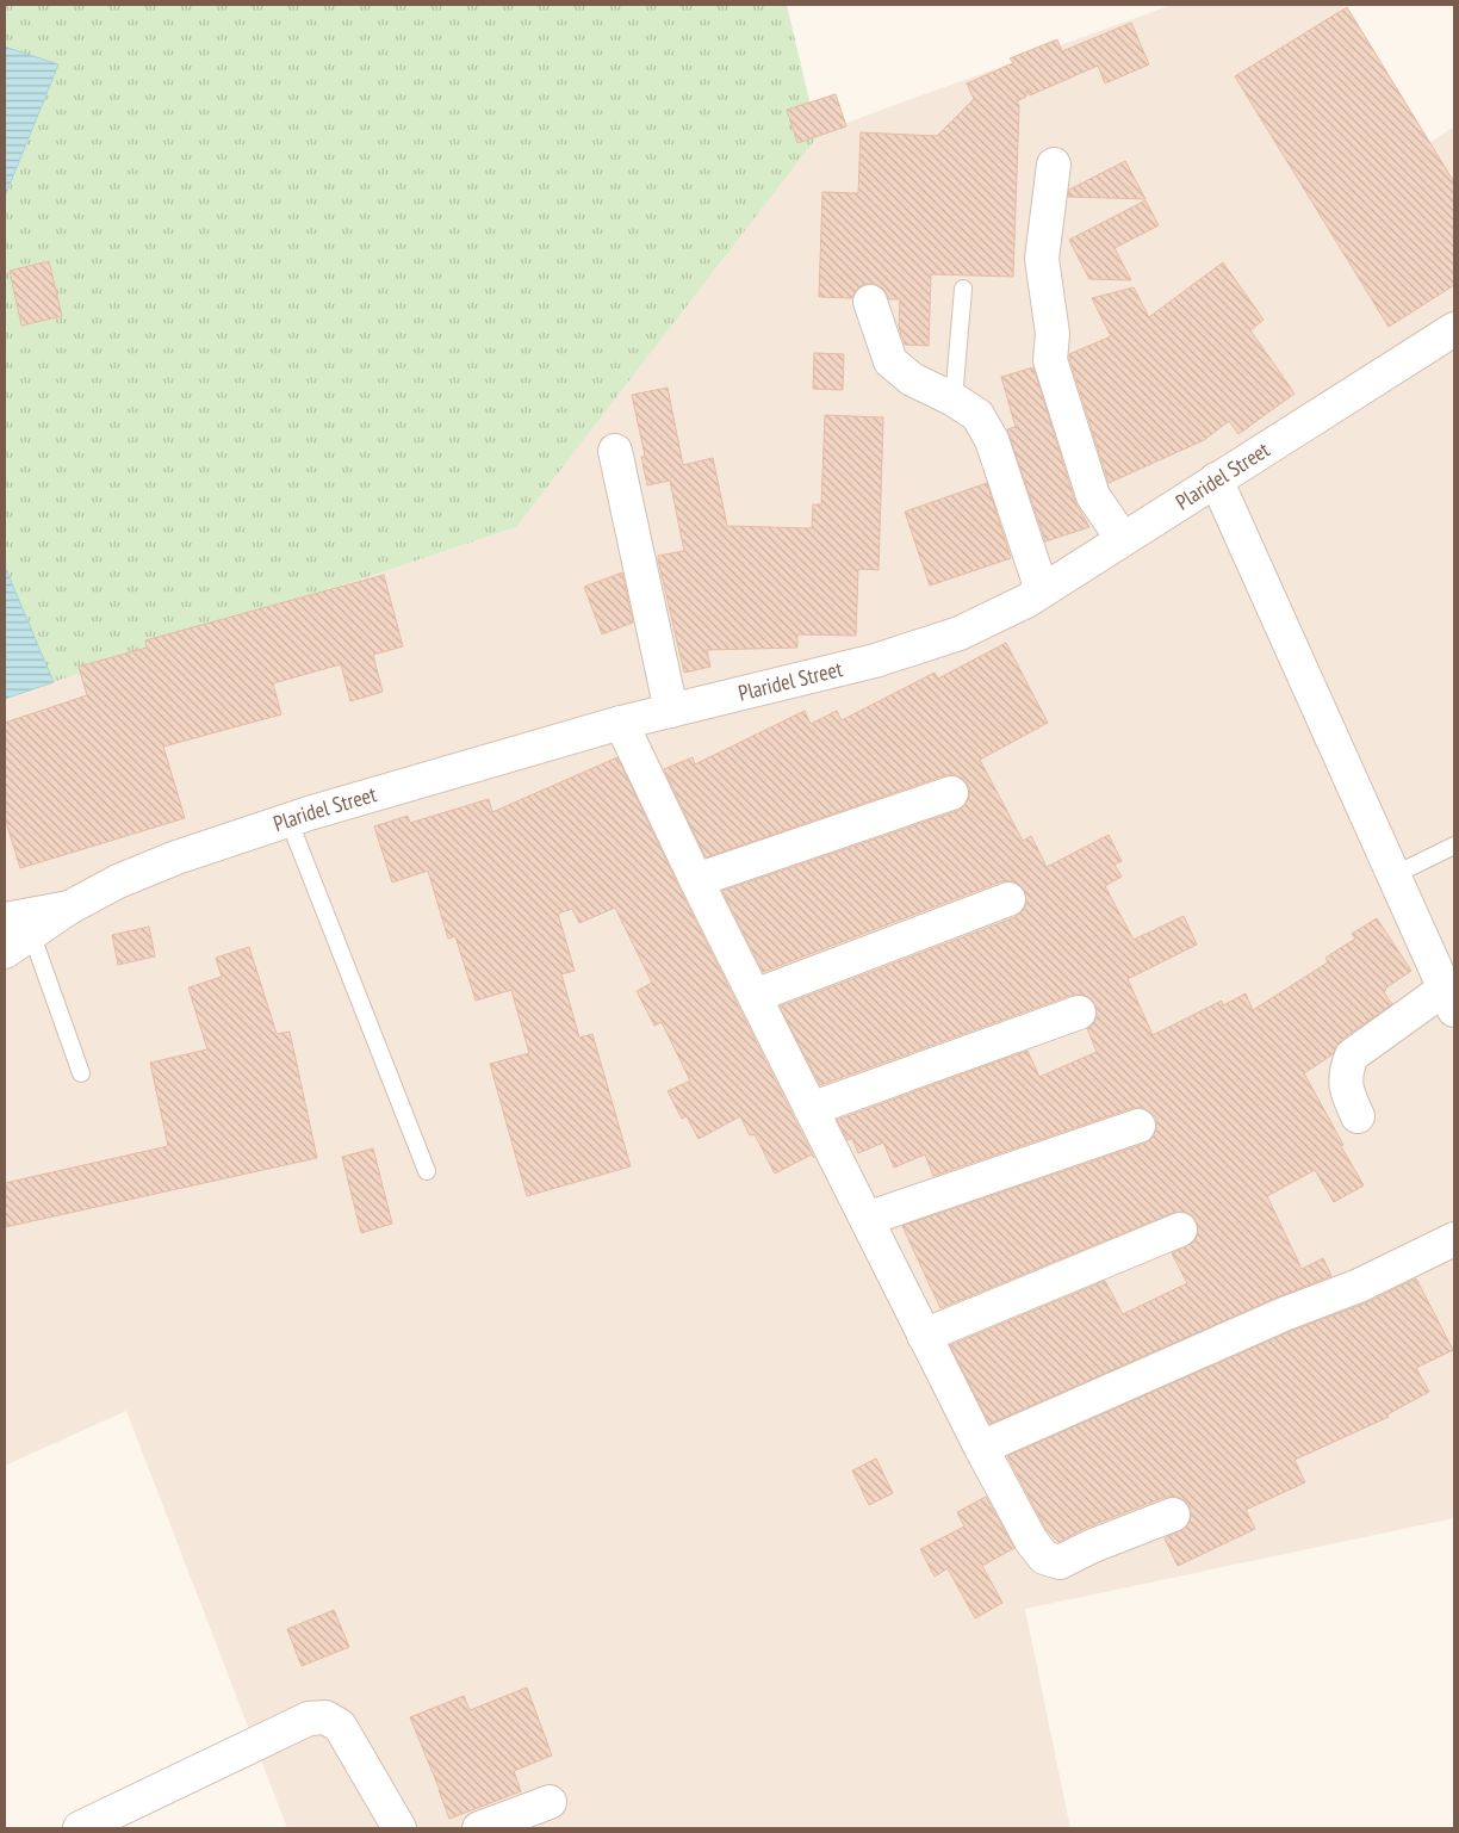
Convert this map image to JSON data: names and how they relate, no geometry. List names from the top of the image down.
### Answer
{
  "streets": {
    "street": ["Plaridel Street"]
  }
}
